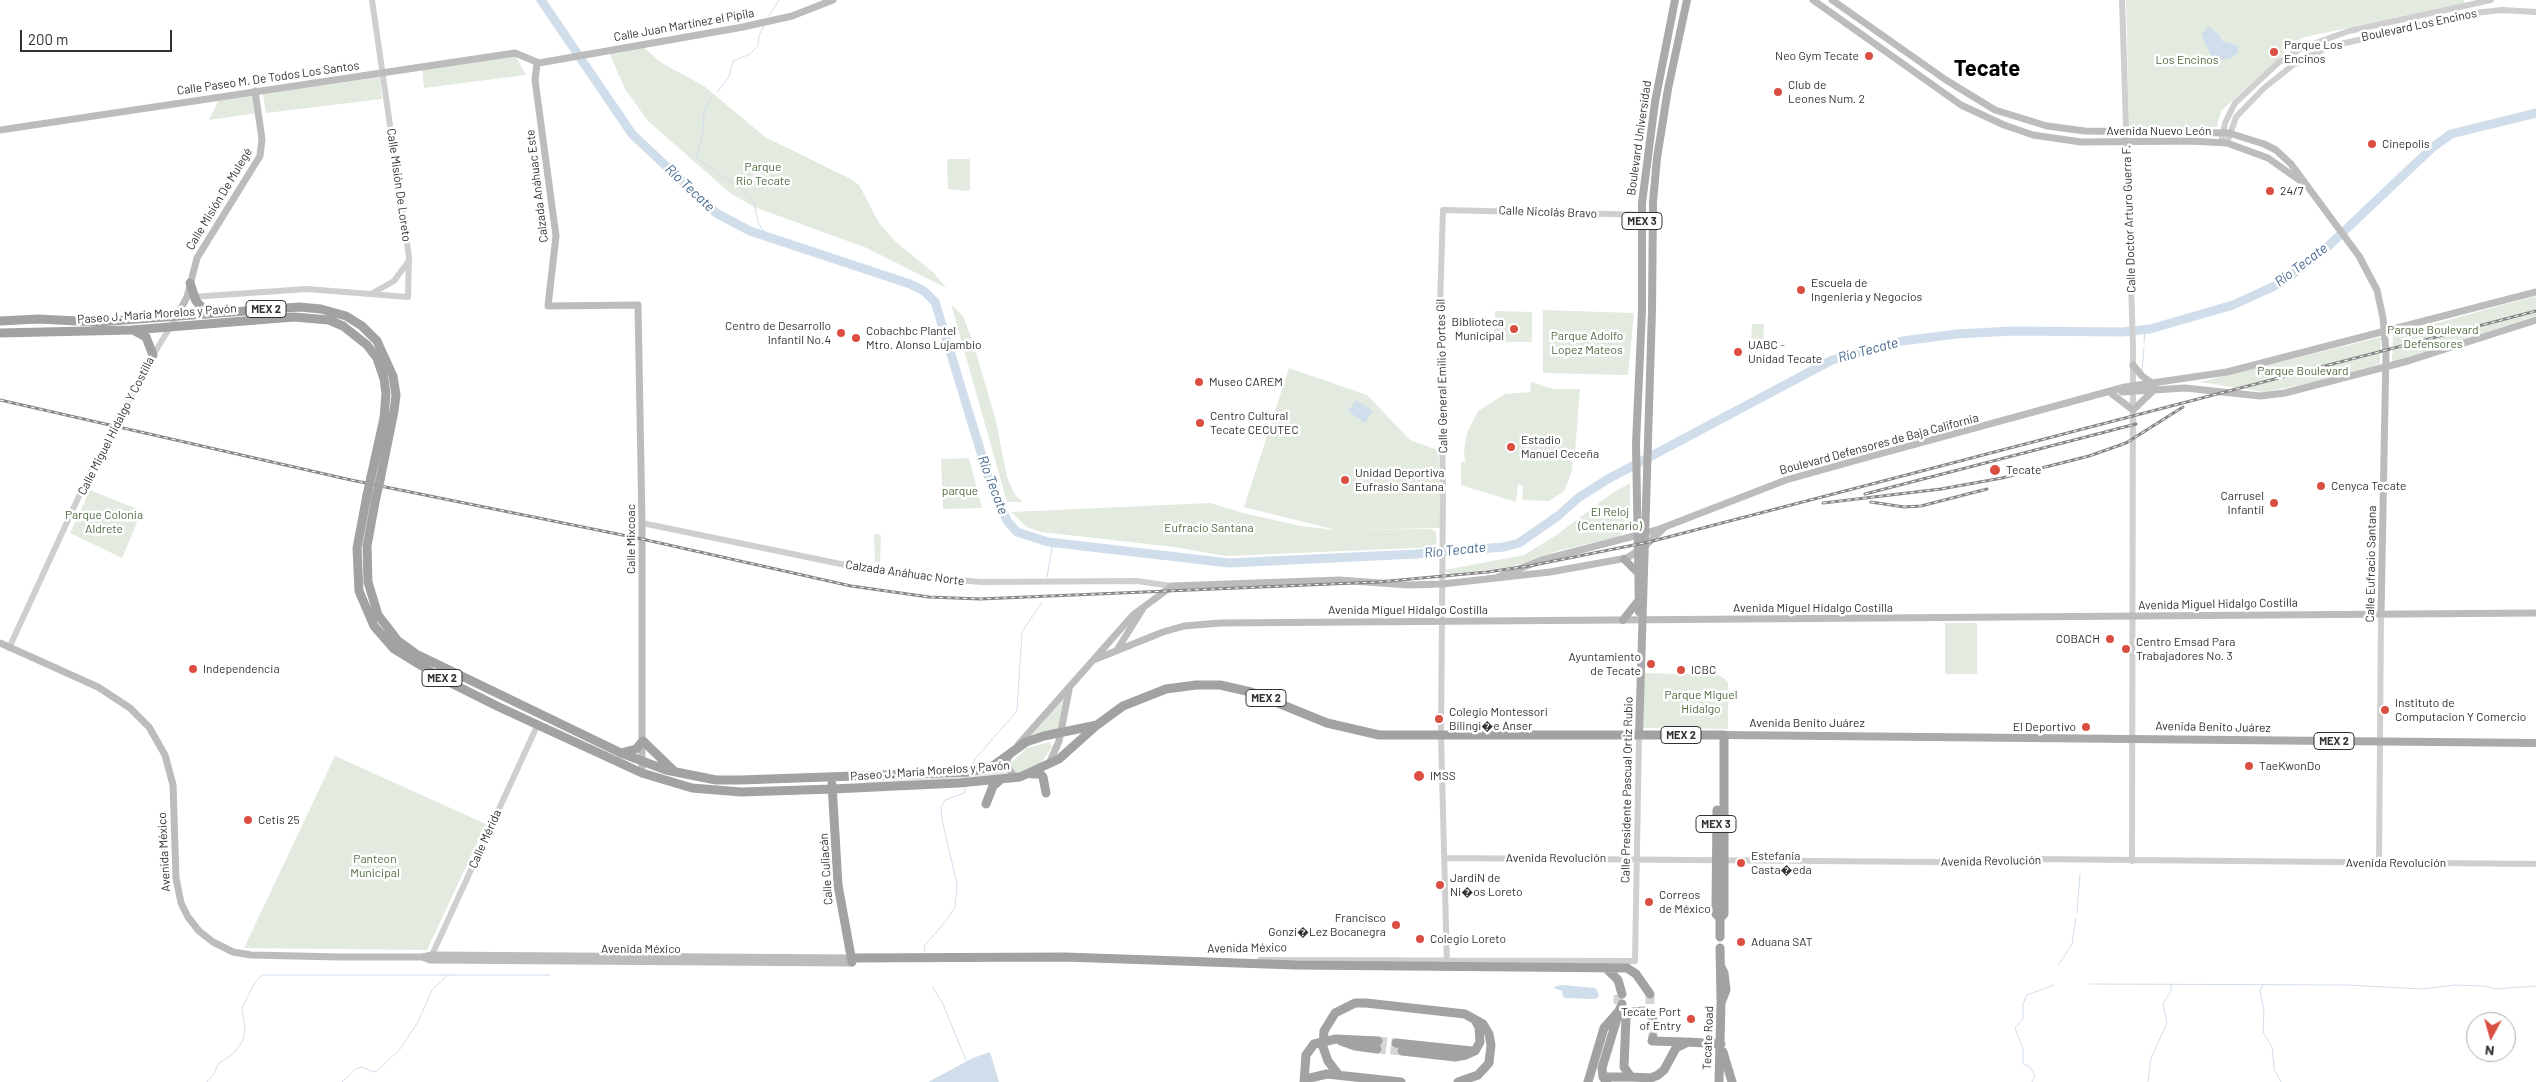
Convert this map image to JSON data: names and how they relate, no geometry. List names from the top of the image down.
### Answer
{
  "streets": {
    "highway": [
      "MEX 3",
      "MEX 2",
      "Paseo J. María Morelos y Pavón",
      "Avenida Benito Juárez",
      "Avenida México",
      "Calle Culiacán",
      "Tecate Road"
    ],
    "main road": [
      "Calle Juan Martínez el Pípila",
      "Calle Paseo M. De Todos Los Santos",
      "Avenida Nuevo León",
      "Boulevard Universidad",
      "Calzada Anáhuac Este",
      "Calle Misión De Mulegé",
      "Boulevard Defensores de Baja California",
      "Calle Mixcoac",
      "Calle Eufracio Santana",
      "Avenida Miguel Hidalgo Costilla",
      "Calle Presidente Pascual Ortiz Rubio"
    ],
    "street": [
      "Boulevard Los Encinos",
      "Calle Misión De Loreto",
      "Calle Nicolás Bravo",
      "Calle Doctor Arturo Guerra F.",
      "Calle General Emilio Portes Gil",
      "Calle Miguel Hidalgo Y Costilla",
      "Calzada Anáhuac Norte",
      "Calle Mérida",
      "Avenida Revolución"
    ]
  },
  "crossings": [
    ["Calle Juan Martínez el Pípila", "Calle Paseo M. De Todos Los Santos"],
    ["Calle Juan Martínez el Pípila", "Calzada Anáhuac Este"],
    ["Boulevard Los Encinos", "Avenida Nuevo León"],
    ["Calle Paseo M. De Todos Los Santos", "Calle Misión De Loreto"],
    ["Calle Paseo M. De Todos Los Santos", "Calzada Anáhuac Este"],
    ["Calle Paseo M. De Todos Los Santos", "Calle Misión De Mulegé"],
    ["Avenida Nuevo León", "Calle Doctor Arturo Guerra F."],
    ["Avenida Nuevo León", "Calle Eufracio Santana"],
    ["Boulevard Universidad", "Calle Nicolás Bravo"],
    ["Boulevard Universidad", "Boulevard Defensores de Baja California"],
    ["Boulevard Universidad", "Calle Presidente Pascual Ortiz Rubio"],
    ["Calzada Anáhuac Este", "Calle Mixcoac"],
    ["Calle Nicolás Bravo", "Calle General Emilio Portes Gil"],
    ["Calle Doctor Arturo Guerra F.", "Boulevard Defensores de Baja California"],
    ["Calle Doctor Arturo Guerra F.", "Avenida Miguel Hidalgo Costilla"],
    ["Calle Doctor Arturo Guerra F.", "Avenida Benito Juárez"],
    ["Calle Doctor Arturo Guerra F.", "Avenida Revolución"],
    ["MEX 3", "Avenida Benito Juárez"],
    ["MEX 3", "Avenida Revolución"],
    ["Paseo J. María Morelos y Pavón", "Calle Miguel Hidalgo Y Costilla"],
    ["Paseo J. María Morelos y Pavón", "Calle Mixcoac"],
    ["Paseo J. María Morelos y Pavón", "Avenida Benito Juárez"],
    ["Paseo J. María Morelos y Pavón", "Calle Mérida"],
    ["Paseo J. María Morelos y Pavón", "Calle Culiacán"],
    ["Calle General Emilio Portes Gil", "Boulevard Defensores de Baja California"],
    ["Calle General Emilio Portes Gil", "Avenida Miguel Hidalgo Costilla"],
    ["Calle General Emilio Portes Gil", "Avenida Benito Juárez"],
    ["Calle General Emilio Portes Gil", "Calle Presidente Pascual Ortiz Rubio"],
    ["Calle General Emilio Portes Gil", "Avenida México"],
    ["Calle General Emilio Portes Gil", "Avenida Revolución"],
    ["Calle Miguel Hidalgo Y Costilla", "Avenida México"],
    ["Boulevard Defensores de Baja California", "Calle Eufracio Santana"],
    ["Boulevard Defensores de Baja California", "Calzada Anáhuac Norte"],
    ["Boulevard Defensores de Baja California", "Calle Presidente Pascual Ortiz Rubio"],
    ["Calle Mixcoac", "Calzada Anáhuac Norte"],
    ["Calle Eufracio Santana", "Avenida Miguel Hidalgo Costilla"],
    ["Calle Eufracio Santana", "Avenida Benito Juárez"],
    ["Calle Eufracio Santana", "Avenida Revolución"],
    ["Avenida Miguel Hidalgo Costilla", "Calle Presidente Pascual Ortiz Rubio"],
    ["Avenida Benito Juárez", "Calle Presidente Pascual Ortiz Rubio"],
    ["Calle Presidente Pascual Ortiz Rubio", "Avenida México"],
    ["Calle Presidente Pascual Ortiz Rubio", "Avenida Revolución"],
    ["Calle Mérida", "Avenida México"],
    ["Avenida México", "Calle Culiacán"]
  ],
  "districts": ["Tecate"],
  "water": ["Río Tecate"],
  "parks": [
    "Los Encinos",
    "Parque Rio Tecate",
    "Parque Boulevard Defensores",
    "Parque Adolfo Lopez Mateos",
    "Parque Boulevard",
    "parque",
    "El Reloj (Centenario)",
    "Parque Colonia Aldrete",
    "Eufracio Santana",
    "Parque Miguel Hidalgo",
    "Panteon Municipal"
  ],
  "places": [
    "Parque Los Encinos",
    "Neo Gym Tecate",
    "Club de Leones Num. 2",
    "Cinepolis",
    "24/7",
    "Escuela de Ingenieria y Negocios",
    "Biblioteca Municipal",
    "Centro de Desarrollo Infantil No.4",
    "Cobachbc Plantel Mtro. Alonso Lujambio",
    "UABC - Unidad Tecate",
    "Museo CAREM",
    "Centro Cultural Tecate CECUTEC",
    "Estadio Manuel Ceceña",
    "Tecate",
    "Unidad Deportiva Eufrasio Santana",
    "Cenyca Tecate",
    "Carrusel Infantil",
    "COBACH",
    "Centro Emsad Para Trabajadores No. 3",
    "Ayuntamiento de Tecate",
    "Independencia",
    "ICBC",
    "Instituto de Computacion Y Comercio",
    "Colegio Montessori Bilingi�e Anser",
    "El Deportivo",
    "TaeKwonDo",
    "IMSS",
    "Cetis 25",
    "Estefania Casta�eda",
    "JardiN de Ni�os Loreto",
    "Correos de México",
    "Francisco Gonzi�Lez Bocanegra",
    "Colegio Loreto",
    "Aduana SAT",
    "Tecate Port of Entry"
  ],
  "scale_bar": "200 m",
  "north": "bottom"
}
